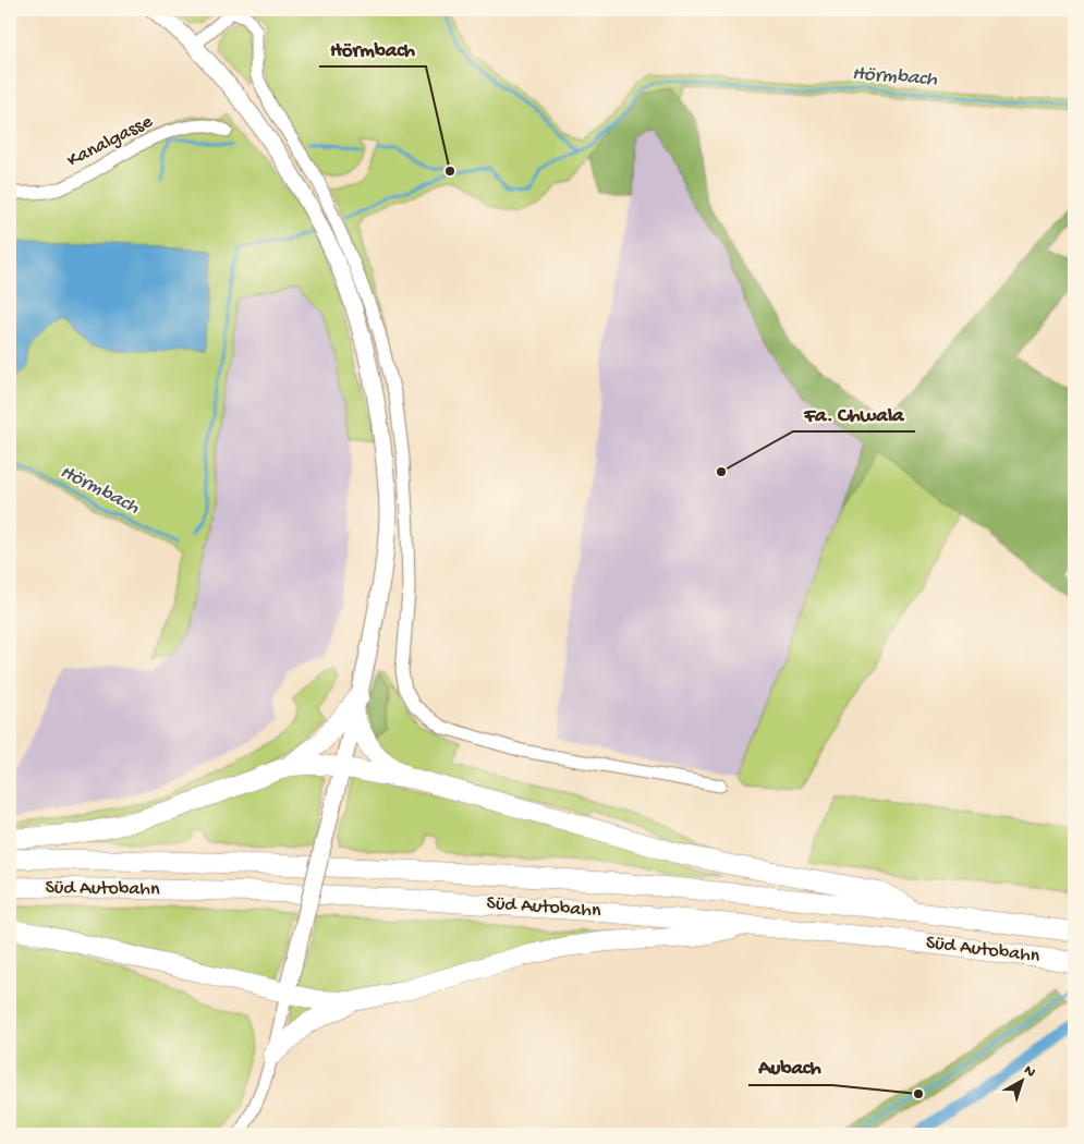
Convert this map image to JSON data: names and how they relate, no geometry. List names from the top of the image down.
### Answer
{
  "streets": {
    "highway": ["Süd Autobahn"],
    "street": ["Kanalgasse"]
  },
  "water": ["Hörmbach"],
  "places": ["Hörmbach", "Fa. Chwala", "Aubach"],
  "north": "top right"
}
